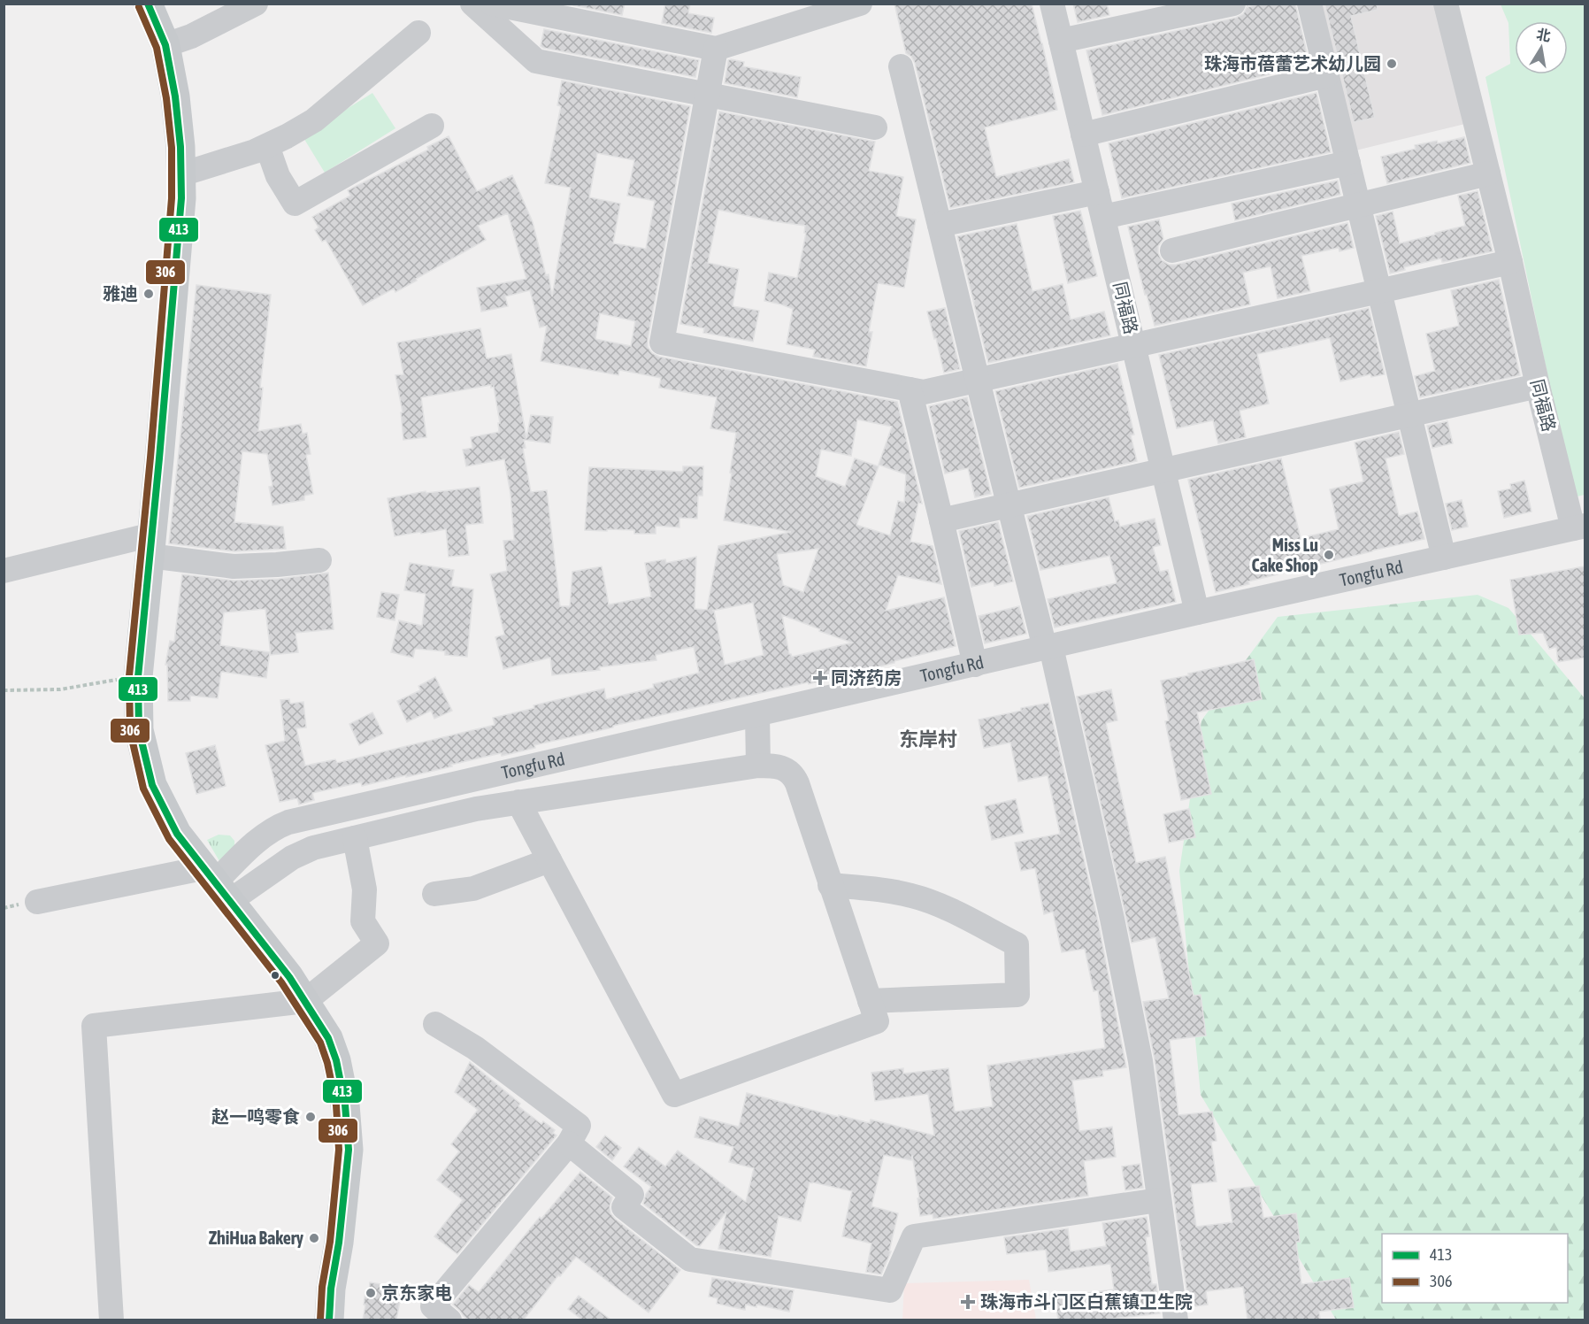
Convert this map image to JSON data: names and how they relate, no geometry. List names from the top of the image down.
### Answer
{
  "streets": {
    "street": ["同福路", "Tongfu Rd"]
  },
  "crossings": [
    ["同福路", "Tongfu Rd"]
  ],
  "districts": ["东岸村"],
  "places": {
    "other": [
      "珠海市蓓蕾艺术幼儿园",
      "雅迪",
      "Miss Lu Cake Shop",
      "赵一鸣零食",
      "ZhiHua Bakery",
      "京东家电"
    ],
    "health": ["同济药房", "珠海市斗门区白蕉镇卫生院"]
  },
  "lines": ["transit line 413", "transit line 306"],
  "legend": ["413", "306"],
  "north": "top"
}
